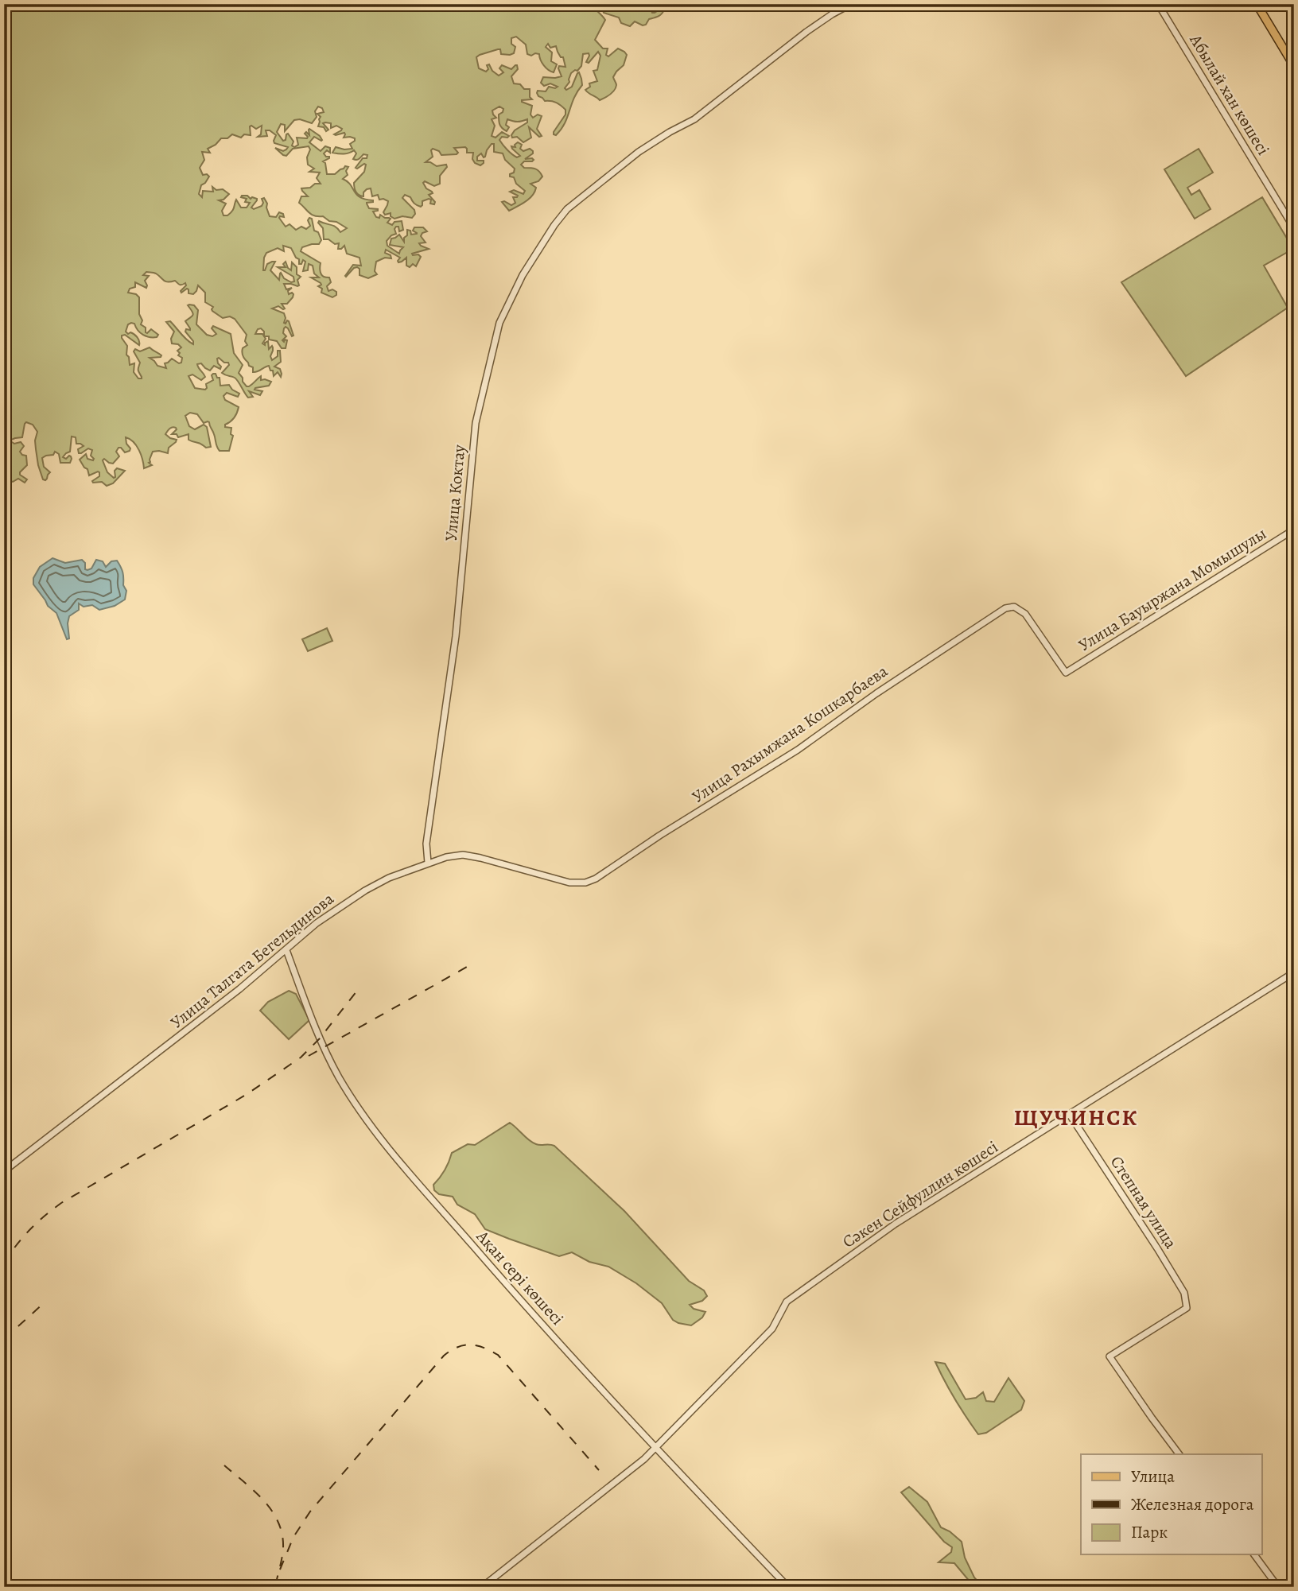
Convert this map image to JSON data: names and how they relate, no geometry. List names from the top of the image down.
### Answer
{
  "streets": {
    "street": [
      "Абылай хан көшесі",
      "Улица Коктау",
      "Улица Бауыржана Момышулы",
      "Улица Рахымжана Кошкарбаева",
      "Улица Талгата Бегельдинова",
      "Сәкен Сейфуллин көшесі",
      "Степная улица",
      "Ақан сері көшесі"
    ]
  },
  "crossings": [
    ["Улица Коктау", "Улица Талгата Бегельдинова"],
    ["Улица Бауыржана Момышулы", "Улица Рахымжана Кошкарбаева"],
    ["Улица Рахымжана Кошкарбаева", "Улица Талгата Бегельдинова"],
    ["Улица Талгата Бегельдинова", "Ақан сері көшесі"],
    ["Сәкен Сейфуллин көшесі", "Степная улица"],
    ["Сәкен Сейфуллин көшесі", "Ақан сері көшесі"]
  ],
  "districts": ["ЩУЧИНСК"],
  "legend": ["Улица", "Железная дорога", "Парк"]
}
